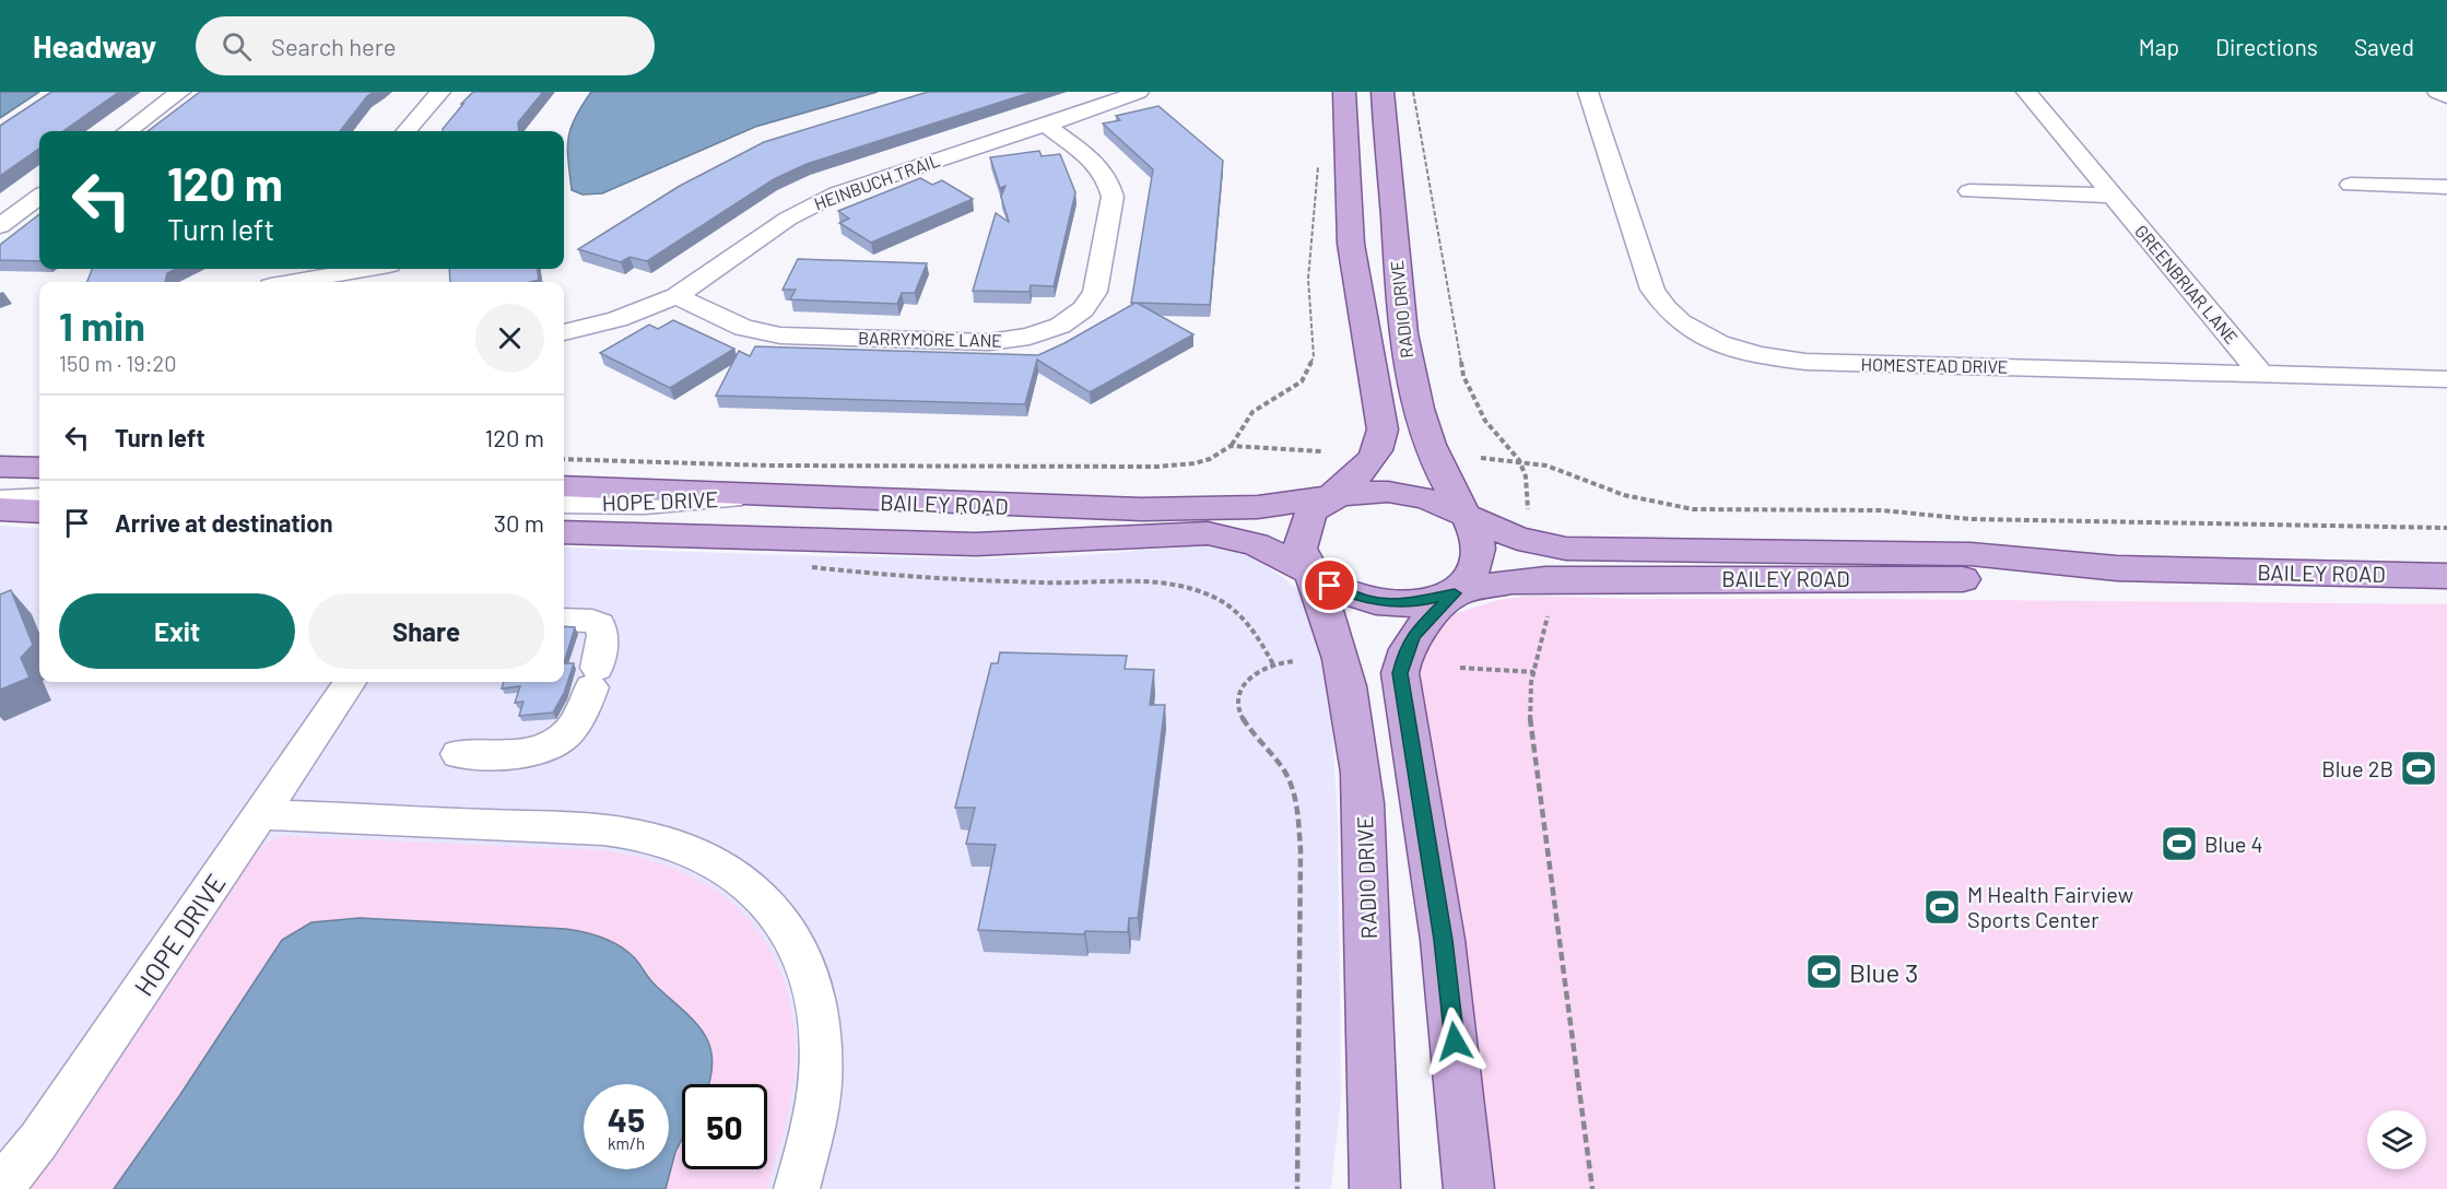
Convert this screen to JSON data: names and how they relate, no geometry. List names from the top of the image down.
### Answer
{
  "streets": {
    "main road": ["RADIO DRIVE", "BAILEY ROAD"],
    "street": [
      "HEINBUCH TRAIL",
      "GREENBRIAR LANE",
      "BARRYMORE LANE",
      "HOMESTEAD DRIVE",
      "HOPE DRIVE"
    ]
  },
  "crossings": [
    ["HEINBUCH TRAIL", "BARRYMORE LANE"],
    ["GREENBRIAR LANE", "HOMESTEAD DRIVE"],
    ["RADIO DRIVE", "BAILEY ROAD"],
    ["HOPE DRIVE", "BAILEY ROAD"]
  ],
  "places": {
    "sports": [
      "Blue 2B",
      "Blue 4",
      "M Health Fairview Sports Center",
      "Blue 3"
    ]
  },
  "page": {
    "header": "Headway",
    "search": "Search here",
    "nav": ["Map", "Directions", "Saved"],
    "turn": ["120 m", "Turn left"],
    "heading": ["1 min", "150 m · 19:20"],
    "list": [
      {
        "name": "Turn left",
        "value": "120 m"
      },
      {
        "name": "Arrive at destination",
        "value": "30 m"
      }
    ],
    "buttons": ["Exit", "Share"],
    "speed": "45 km/h",
    "limit": "50"
  }
}
